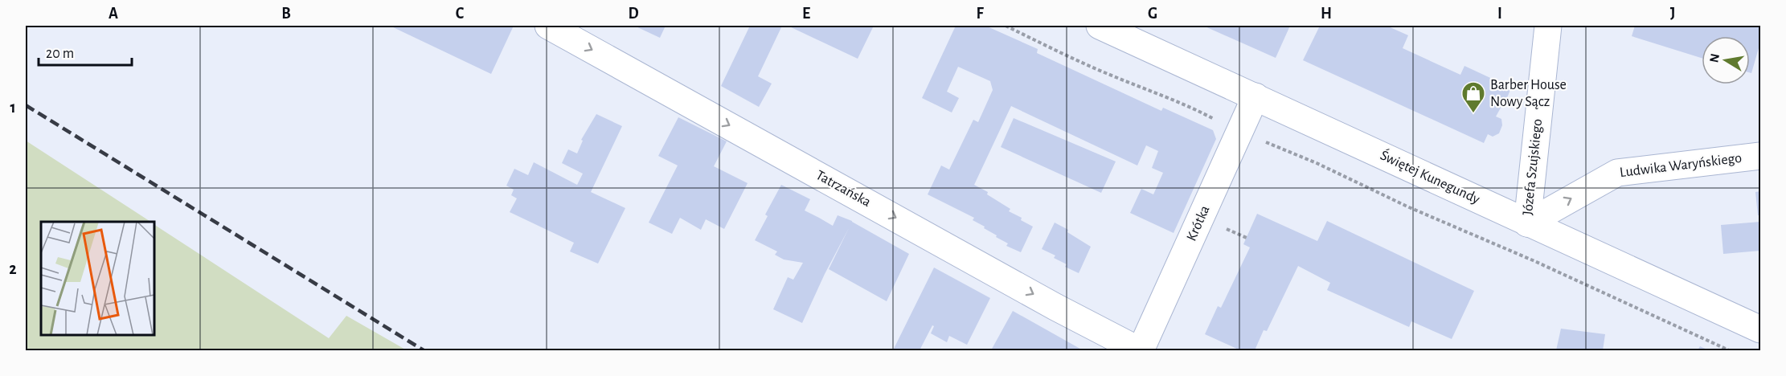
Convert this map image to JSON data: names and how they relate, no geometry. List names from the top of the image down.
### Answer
{
  "streets": {
    "street": [
      "Ludwika Waryńskiego",
      "Józefa Szujskiego",
      "Świętej Kunegundy",
      "Tatrzańska",
      "Krótka"
    ]
  },
  "crossings": [
    ["Ludwika Waryńskiego", "Józefa Szujskiego"],
    ["Ludwika Waryńskiego", "Świętej Kunegundy"],
    ["Józefa Szujskiego", "Świętej Kunegundy"],
    ["Świętej Kunegundy", "Krótka"],
    ["Tatrzańska", "Krótka"]
  ],
  "one_way": ["Ludwika Waryńskiego", "Tatrzańska"],
  "places": {
    "shop": ["Barber House Nowy Sącz"]
  },
  "scale_bar": "20 m",
  "north": "left",
  "grid": {
    "columns": [
      "A",
      "B",
      "C",
      "D",
      "E",
      "F",
      "G",
      "H",
      "I",
      "J"
    ],
    "rows": ["1", "2"]
  }
}
